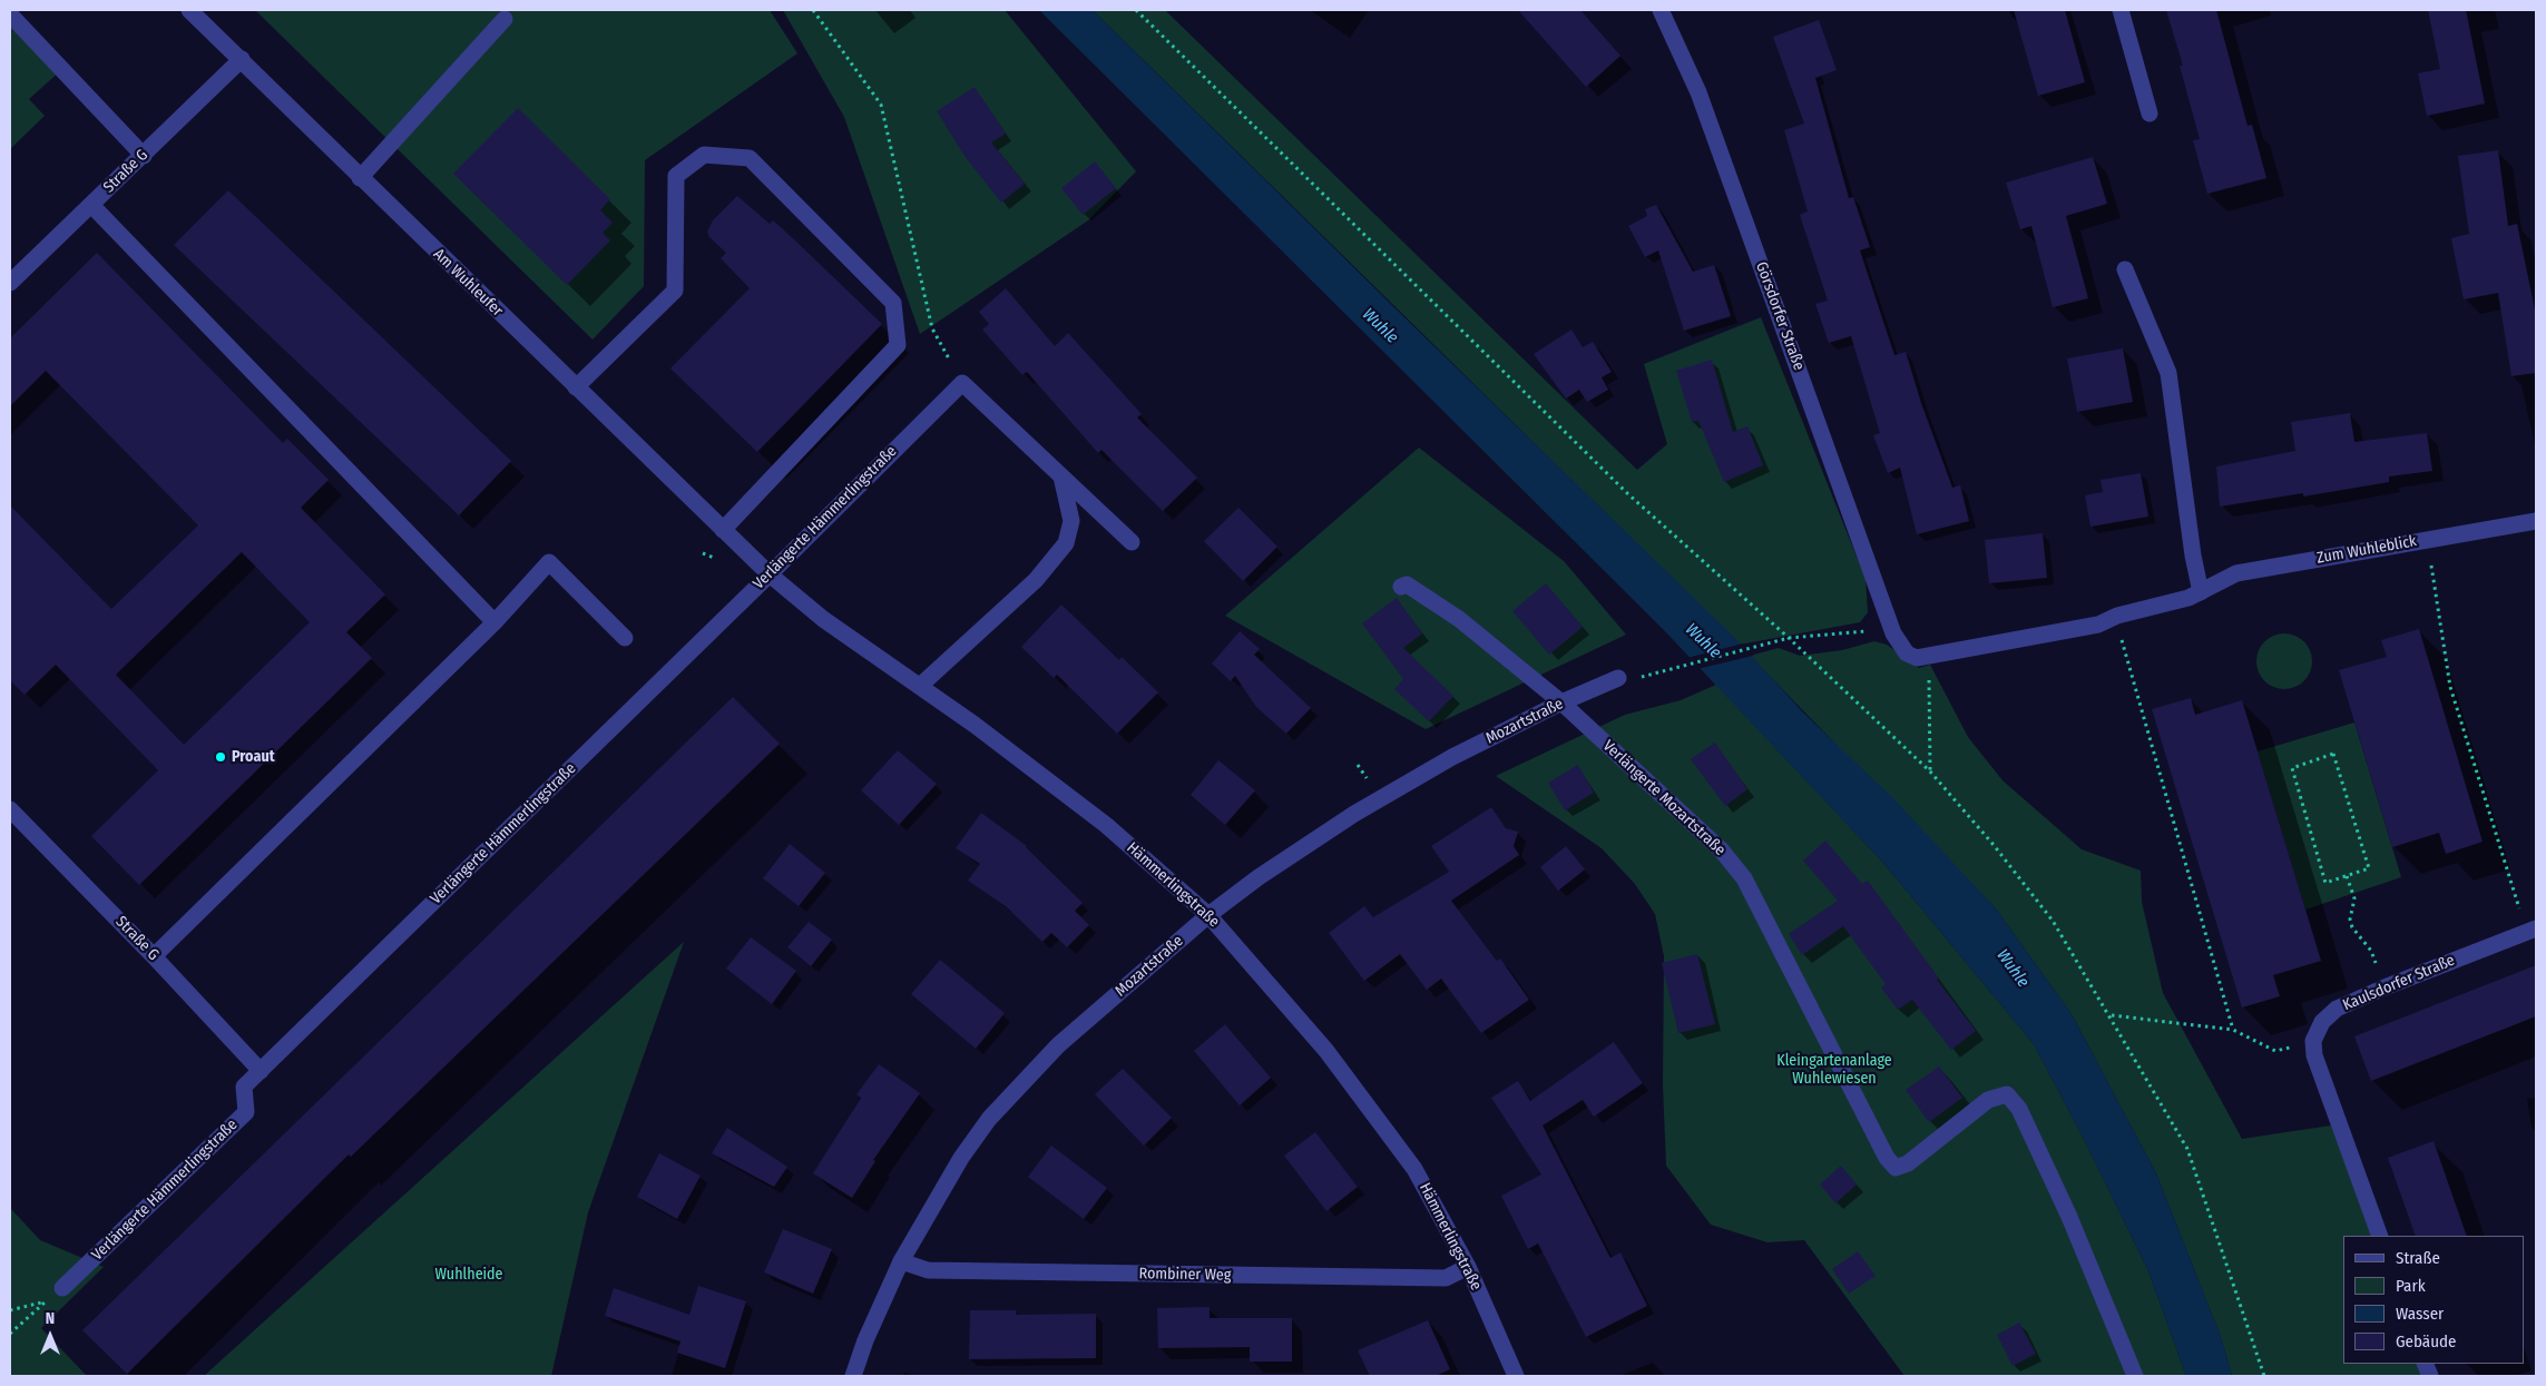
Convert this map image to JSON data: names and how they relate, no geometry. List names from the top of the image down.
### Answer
{
  "streets": {
    "street": [
      "Straße G",
      "Am Wuhleufer",
      "Görsdorfer Straße",
      "Verlängerte Hämmerlingstraße",
      "Zum Wuhleblick",
      "Mozartstraße",
      "Verlängerte Mozartstraße",
      "Hämmerlingstraße",
      "Kaulsdorfer Straße",
      "Rombiner Weg"
    ]
  },
  "crossings": [
    ["Straße G", "Am Wuhleufer"],
    ["Straße G", "Verlängerte Hämmerlingstraße"],
    ["Am Wuhleufer", "Hämmerlingstraße"],
    ["Görsdorfer Straße", "Zum Wuhleblick"],
    ["Verlängerte Hämmerlingstraße", "Hämmerlingstraße"],
    ["Mozartstraße", "Verlängerte Mozartstraße"],
    ["Mozartstraße", "Hämmerlingstraße"],
    ["Mozartstraße", "Rombiner Weg"],
    ["Hämmerlingstraße", "Rombiner Weg"]
  ],
  "water": ["Wuhle"],
  "parks": ["Kleingartenanlage Wuhlewiesen", "Wuhlheide"],
  "places": ["Proaut"],
  "legend": [
    "Straße",
    "Park",
    "Wasser",
    "Gebäude"
  ],
  "north": "top"
}
